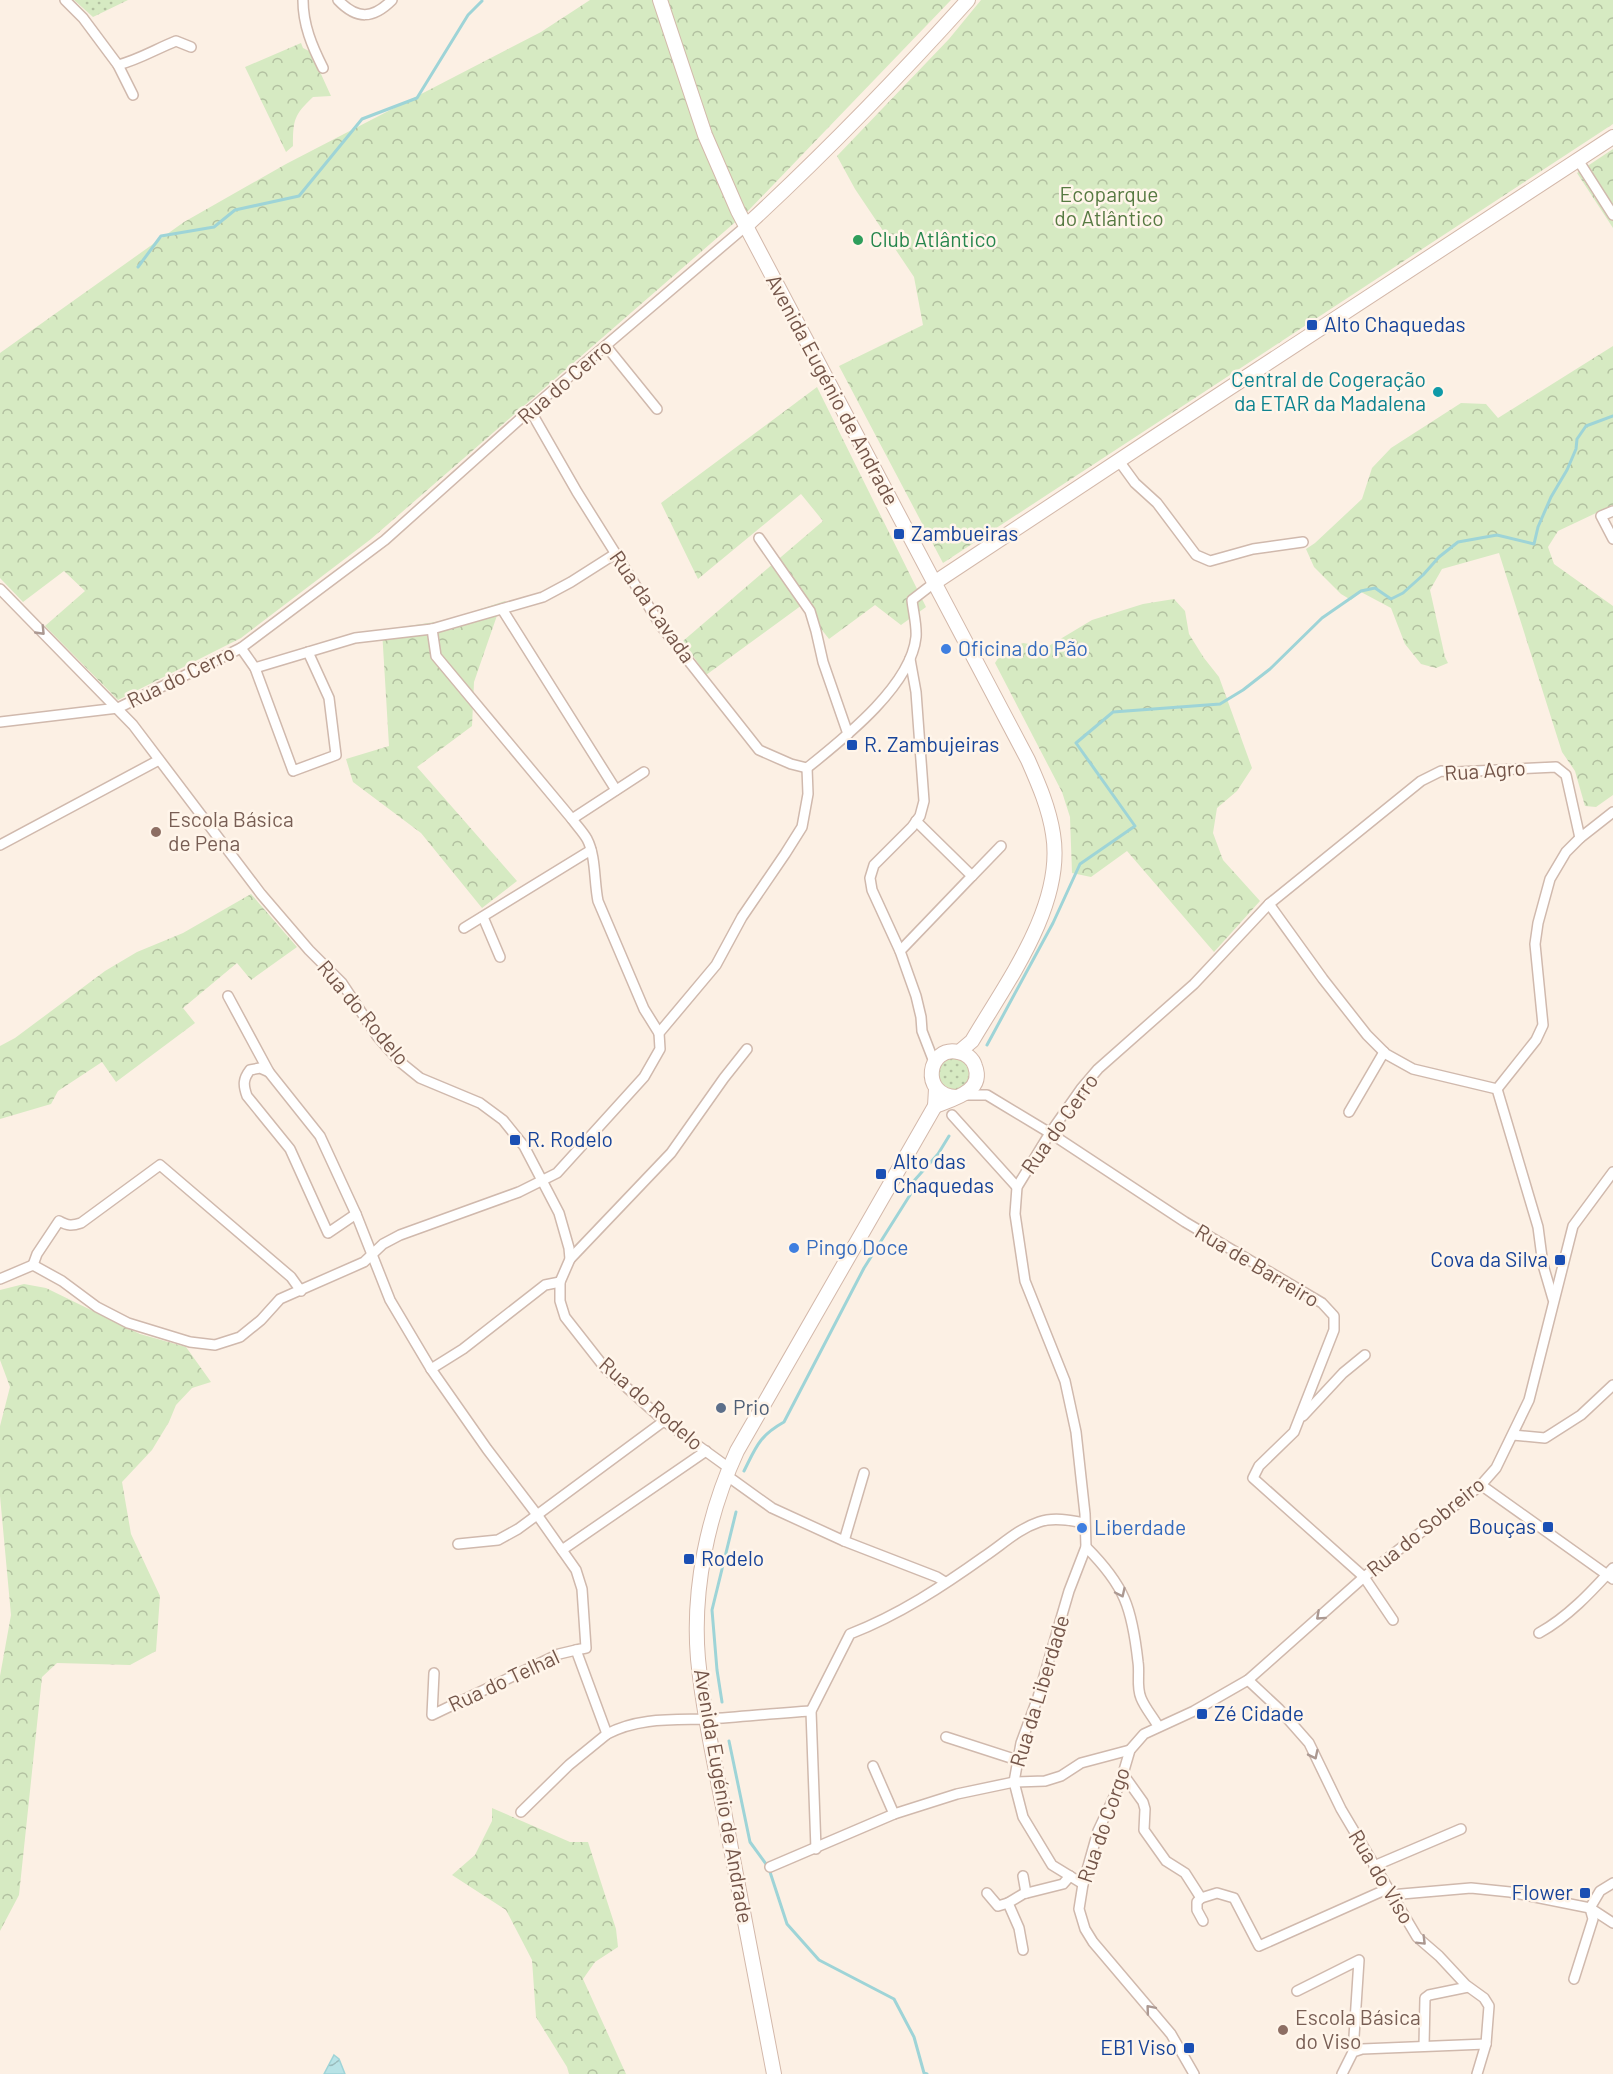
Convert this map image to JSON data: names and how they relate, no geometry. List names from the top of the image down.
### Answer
{
  "streets": {
    "main road": ["Rua do Cerro", "Avenida Eugénio de Andrade"],
    "street": [
      "Rua da Cavada",
      "Rua Agro",
      "Rua do Rodelo",
      "Rua de Barreiro",
      "Rua do Sobreiro",
      "Rua do Telhal",
      "Rua da Liberdade",
      "Rua do Corgo",
      "Rua do Viso"
    ]
  },
  "crossings": [
    ["Rua do Cerro", "Avenida Eugénio de Andrade"],
    ["Rua do Cerro", "Rua da Cavada"],
    ["Rua do Cerro", "Rua Agro"],
    ["Rua do Cerro", "Rua do Rodelo"],
    ["Rua do Cerro", "Rua de Barreiro"],
    ["Rua do Cerro", "Rua da Liberdade"],
    ["Avenida Eugénio de Andrade", "Rua do Rodelo"],
    ["Rua de Barreiro", "Rua do Sobreiro"],
    ["Rua do Sobreiro", "Rua do Corgo"],
    ["Rua do Sobreiro", "Rua do Viso"],
    ["Rua do Corgo", "Rua do Viso"]
  ],
  "one_way": ["Rua do Corgo", "Rua do Viso"],
  "parks": ["Ecoparque do Atlântico"],
  "places": {
    "other": [
      "Club Atlântico",
      "Central de Cogeração da ETAR da Madalena",
      "Oficina do Pão",
      "Escola Básica de Pena",
      "Pingo Doce",
      "Prio",
      "Liberdade",
      "Escola Básica do Viso"
    ],
    "transit": [
      "Alto Chaquedas",
      "Zambueiras",
      "R. Zambujeiras",
      "R. Rodelo",
      "Alto das Chaquedas",
      "Cova da Silva",
      "Bouças",
      "Rodelo",
      "Zé Cidade",
      "Flower",
      "EB1 Viso"
    ]
  }
}
